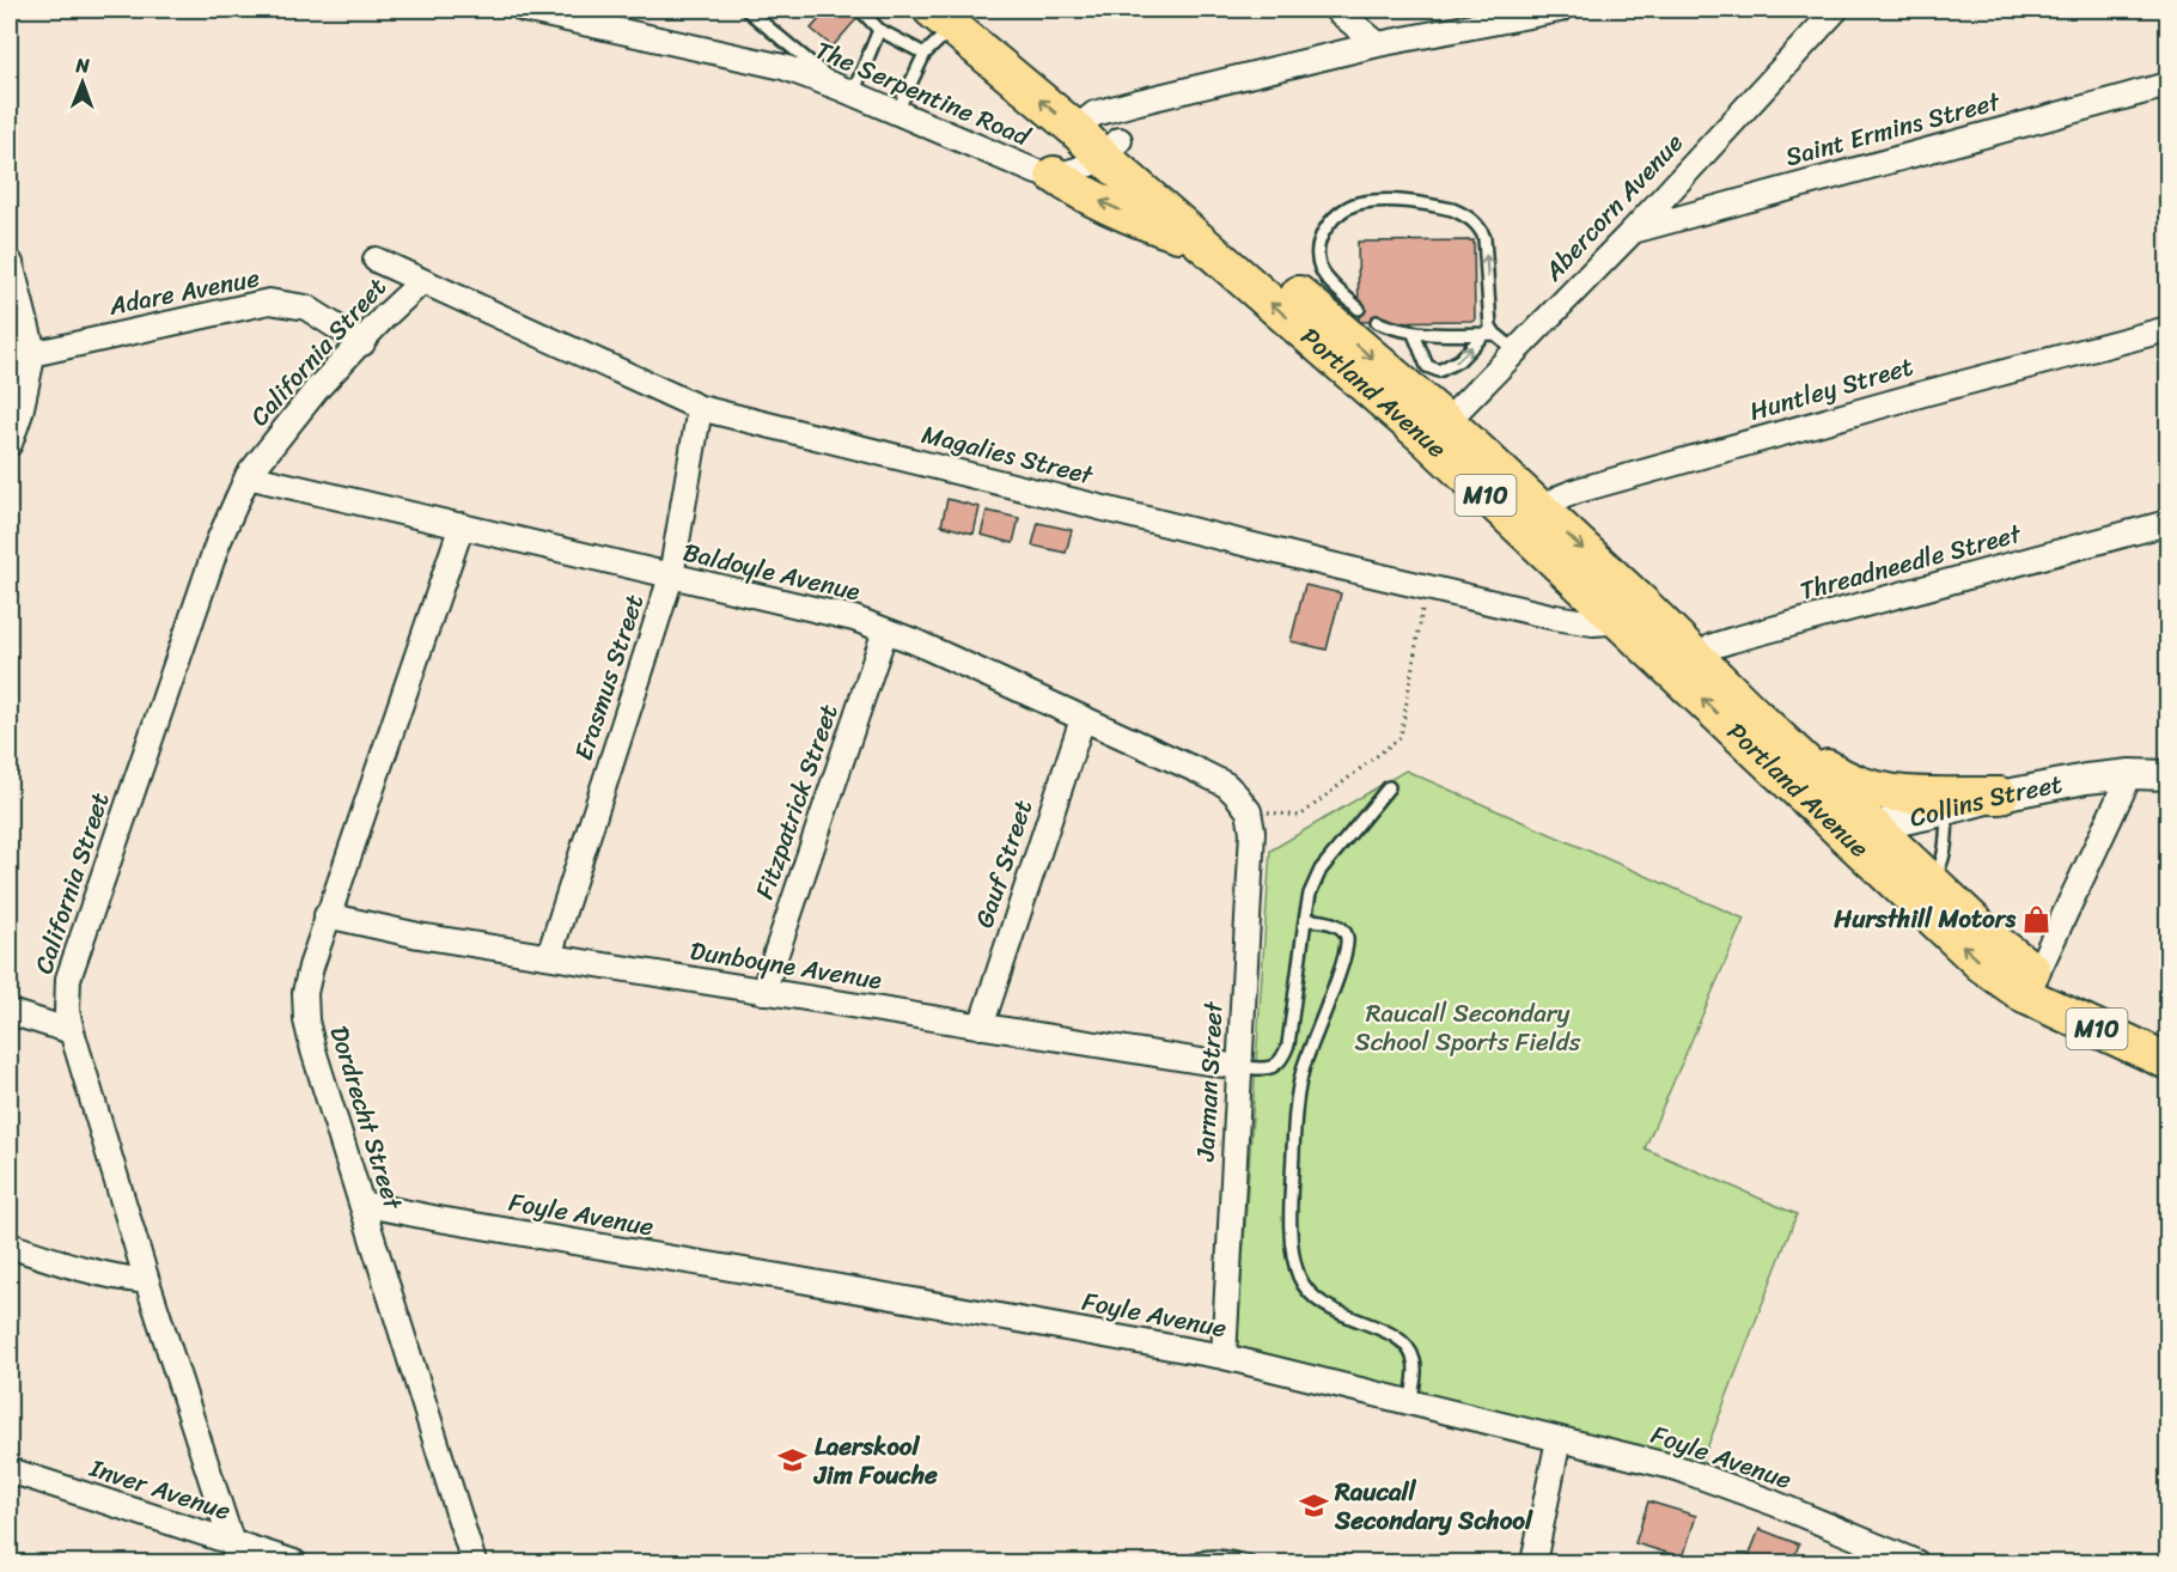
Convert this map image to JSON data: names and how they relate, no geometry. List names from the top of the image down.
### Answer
{
  "streets": {
    "main road": ["Portland Avenue", "M10"],
    "street": [
      "The Serpentine Road",
      "Saint Ermins Street",
      "Abercorn Avenue",
      "Adare Avenue",
      "California Street",
      "Huntley Street",
      "Magalies Street",
      "Threadneedle Street",
      "Baldoyle Avenue",
      "Erasmus Street",
      "Collins Street",
      "Fitzpatrick Street",
      "Gauf Street",
      "Dunboyne Avenue",
      "Jarman Street",
      "Dordrecht Street",
      "Foyle Avenue",
      "Inver Avenue"
    ]
  },
  "crossings": [
    ["Saint Ermins Street", "Abercorn Avenue"],
    ["Abercorn Avenue", "Portland Avenue"],
    ["Adare Avenue", "California Street"],
    ["California Street", "Magalies Street"],
    ["California Street", "Baldoyle Avenue"],
    ["California Street", "Inver Avenue"],
    ["Huntley Street", "Portland Avenue"],
    ["Portland Avenue", "Magalies Street"],
    ["Portland Avenue", "M10"],
    ["Portland Avenue", "Threadneedle Street"],
    ["Portland Avenue", "Collins Street"],
    ["Magalies Street", "Erasmus Street"],
    ["Baldoyle Avenue", "Erasmus Street"],
    ["Baldoyle Avenue", "Fitzpatrick Street"],
    ["Baldoyle Avenue", "Gauf Street"],
    ["Baldoyle Avenue", "Jarman Street"],
    ["Baldoyle Avenue", "Dordrecht Street"],
    ["Erasmus Street", "Dunboyne Avenue"],
    ["Fitzpatrick Street", "Dunboyne Avenue"],
    ["Gauf Street", "Dunboyne Avenue"],
    ["Dunboyne Avenue", "Jarman Street"],
    ["Dunboyne Avenue", "Dordrecht Street"],
    ["Jarman Street", "Foyle Avenue"],
    ["Dordrecht Street", "Foyle Avenue"]
  ],
  "parks": ["Raucall Secondary School Sports Fields"],
  "places": {
    "shop": ["Hursthill Motors"],
    "school or university": ["Laerskool Jim Fouche", "Raucall Secondary School"]
  },
  "north": "top"
}
